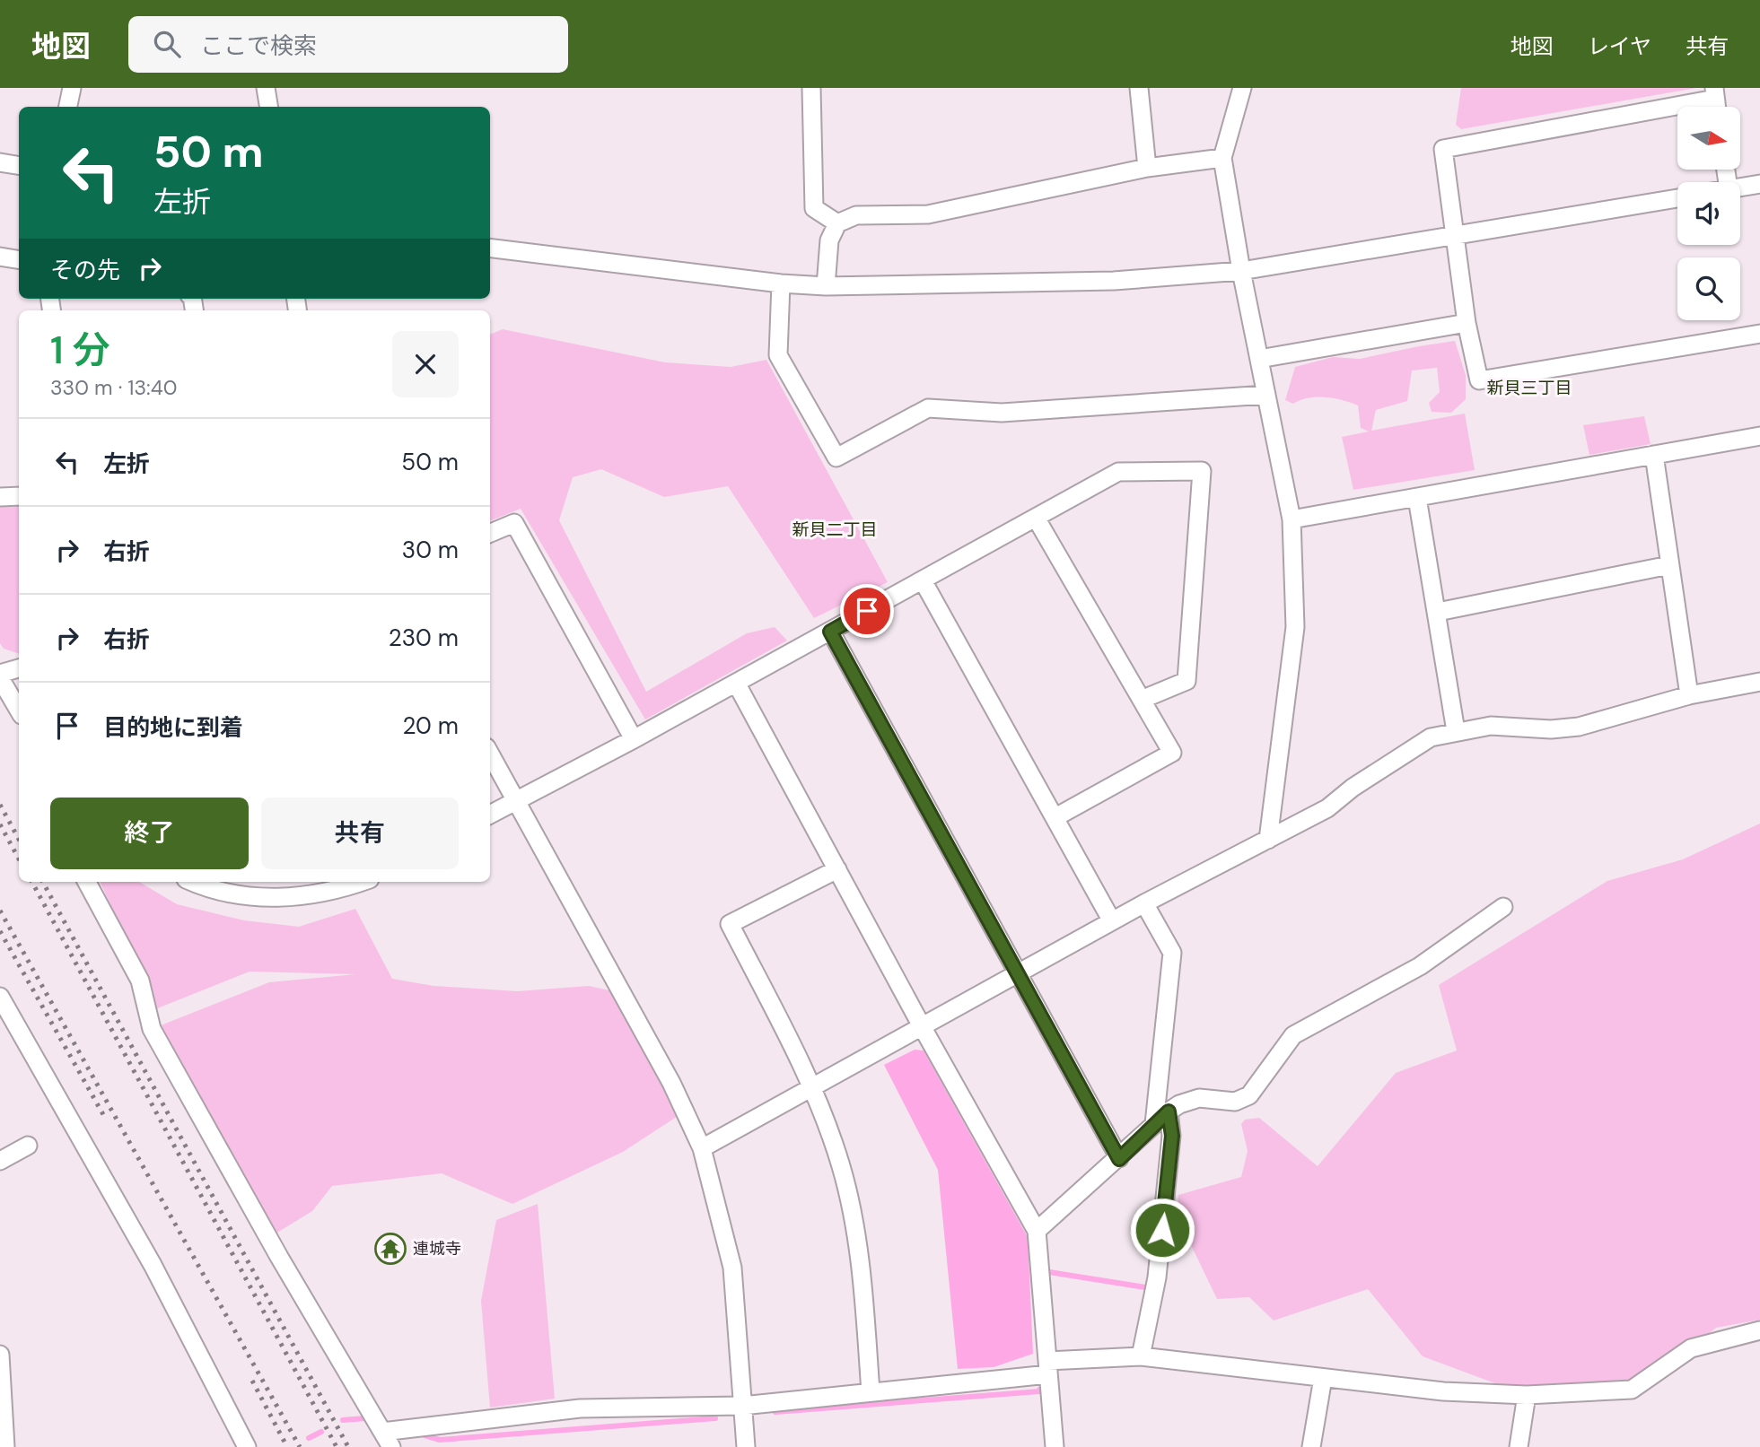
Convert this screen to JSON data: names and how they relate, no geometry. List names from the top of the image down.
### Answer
{
  "districts": ["新貝三丁目", "新貝二丁目"],
  "places": {
    "temple": ["連城寺"]
  },
  "north": "right",
  "page": {
    "header": "地図",
    "search": "ここで検索",
    "nav": ["地図", "レイヤ", "共有"],
    "turn": ["50 m", "左折"],
    "then": "その先",
    "heading": ["1 分", "330 m · 13:40"],
    "list": [
      {
        "name": "左折",
        "value": "50 m"
      },
      {
        "name": "右折",
        "value": "30 m"
      },
      {
        "name": "右折",
        "value": "230 m"
      },
      {
        "name": "目的地に到着",
        "value": "20 m"
      }
    ],
    "buttons": ["終了", "共有"]
  }
}
